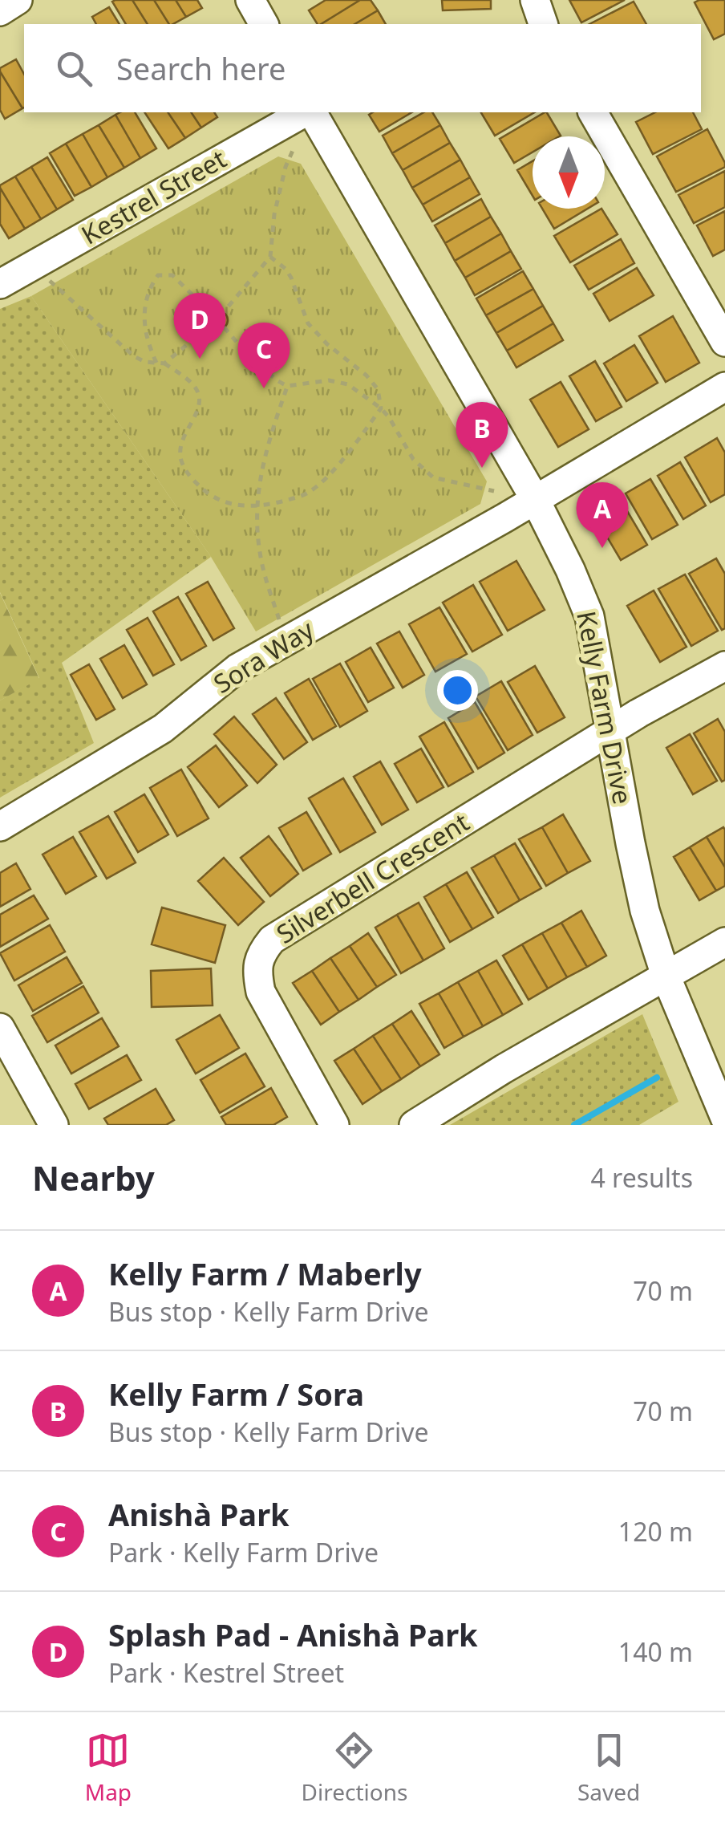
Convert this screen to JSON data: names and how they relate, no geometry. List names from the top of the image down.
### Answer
{
  "streets": {
    "street": [
      "Kestrel Street",
      "Sora Way",
      "Kelly Farm Drive",
      "Silverbell Crescent"
    ]
  },
  "crossings": [
    ["Sora Way", "Kelly Farm Drive"],
    ["Kelly Farm Drive", "Silverbell Crescent"]
  ],
  "north": "bottom",
  "page": {
    "search": "Search here",
    "pins": [
      "D",
      "C",
      "B",
      "A"
    ],
    "heading": ["Nearby", "4 results"],
    "list": [
      {
        "mark": "A",
        "name": "Kelly Farm / Maberly",
        "note": "Bus stop · Kelly Farm Drive",
        "value": "70 m"
      },
      {
        "mark": "B",
        "name": "Kelly Farm / Sora",
        "note": "Bus stop · Kelly Farm Drive",
        "value": "70 m"
      },
      {
        "mark": "C",
        "name": "Anishà Park",
        "note": "Park · Kelly Farm Drive",
        "value": "120 m"
      },
      {
        "mark": "D",
        "name": "Splash Pad - Anishà Park",
        "note": "Park · Kestrel Street",
        "value": "140 m"
      }
    ],
    "nav": ["Map", "Directions", "Saved"]
  }
}
